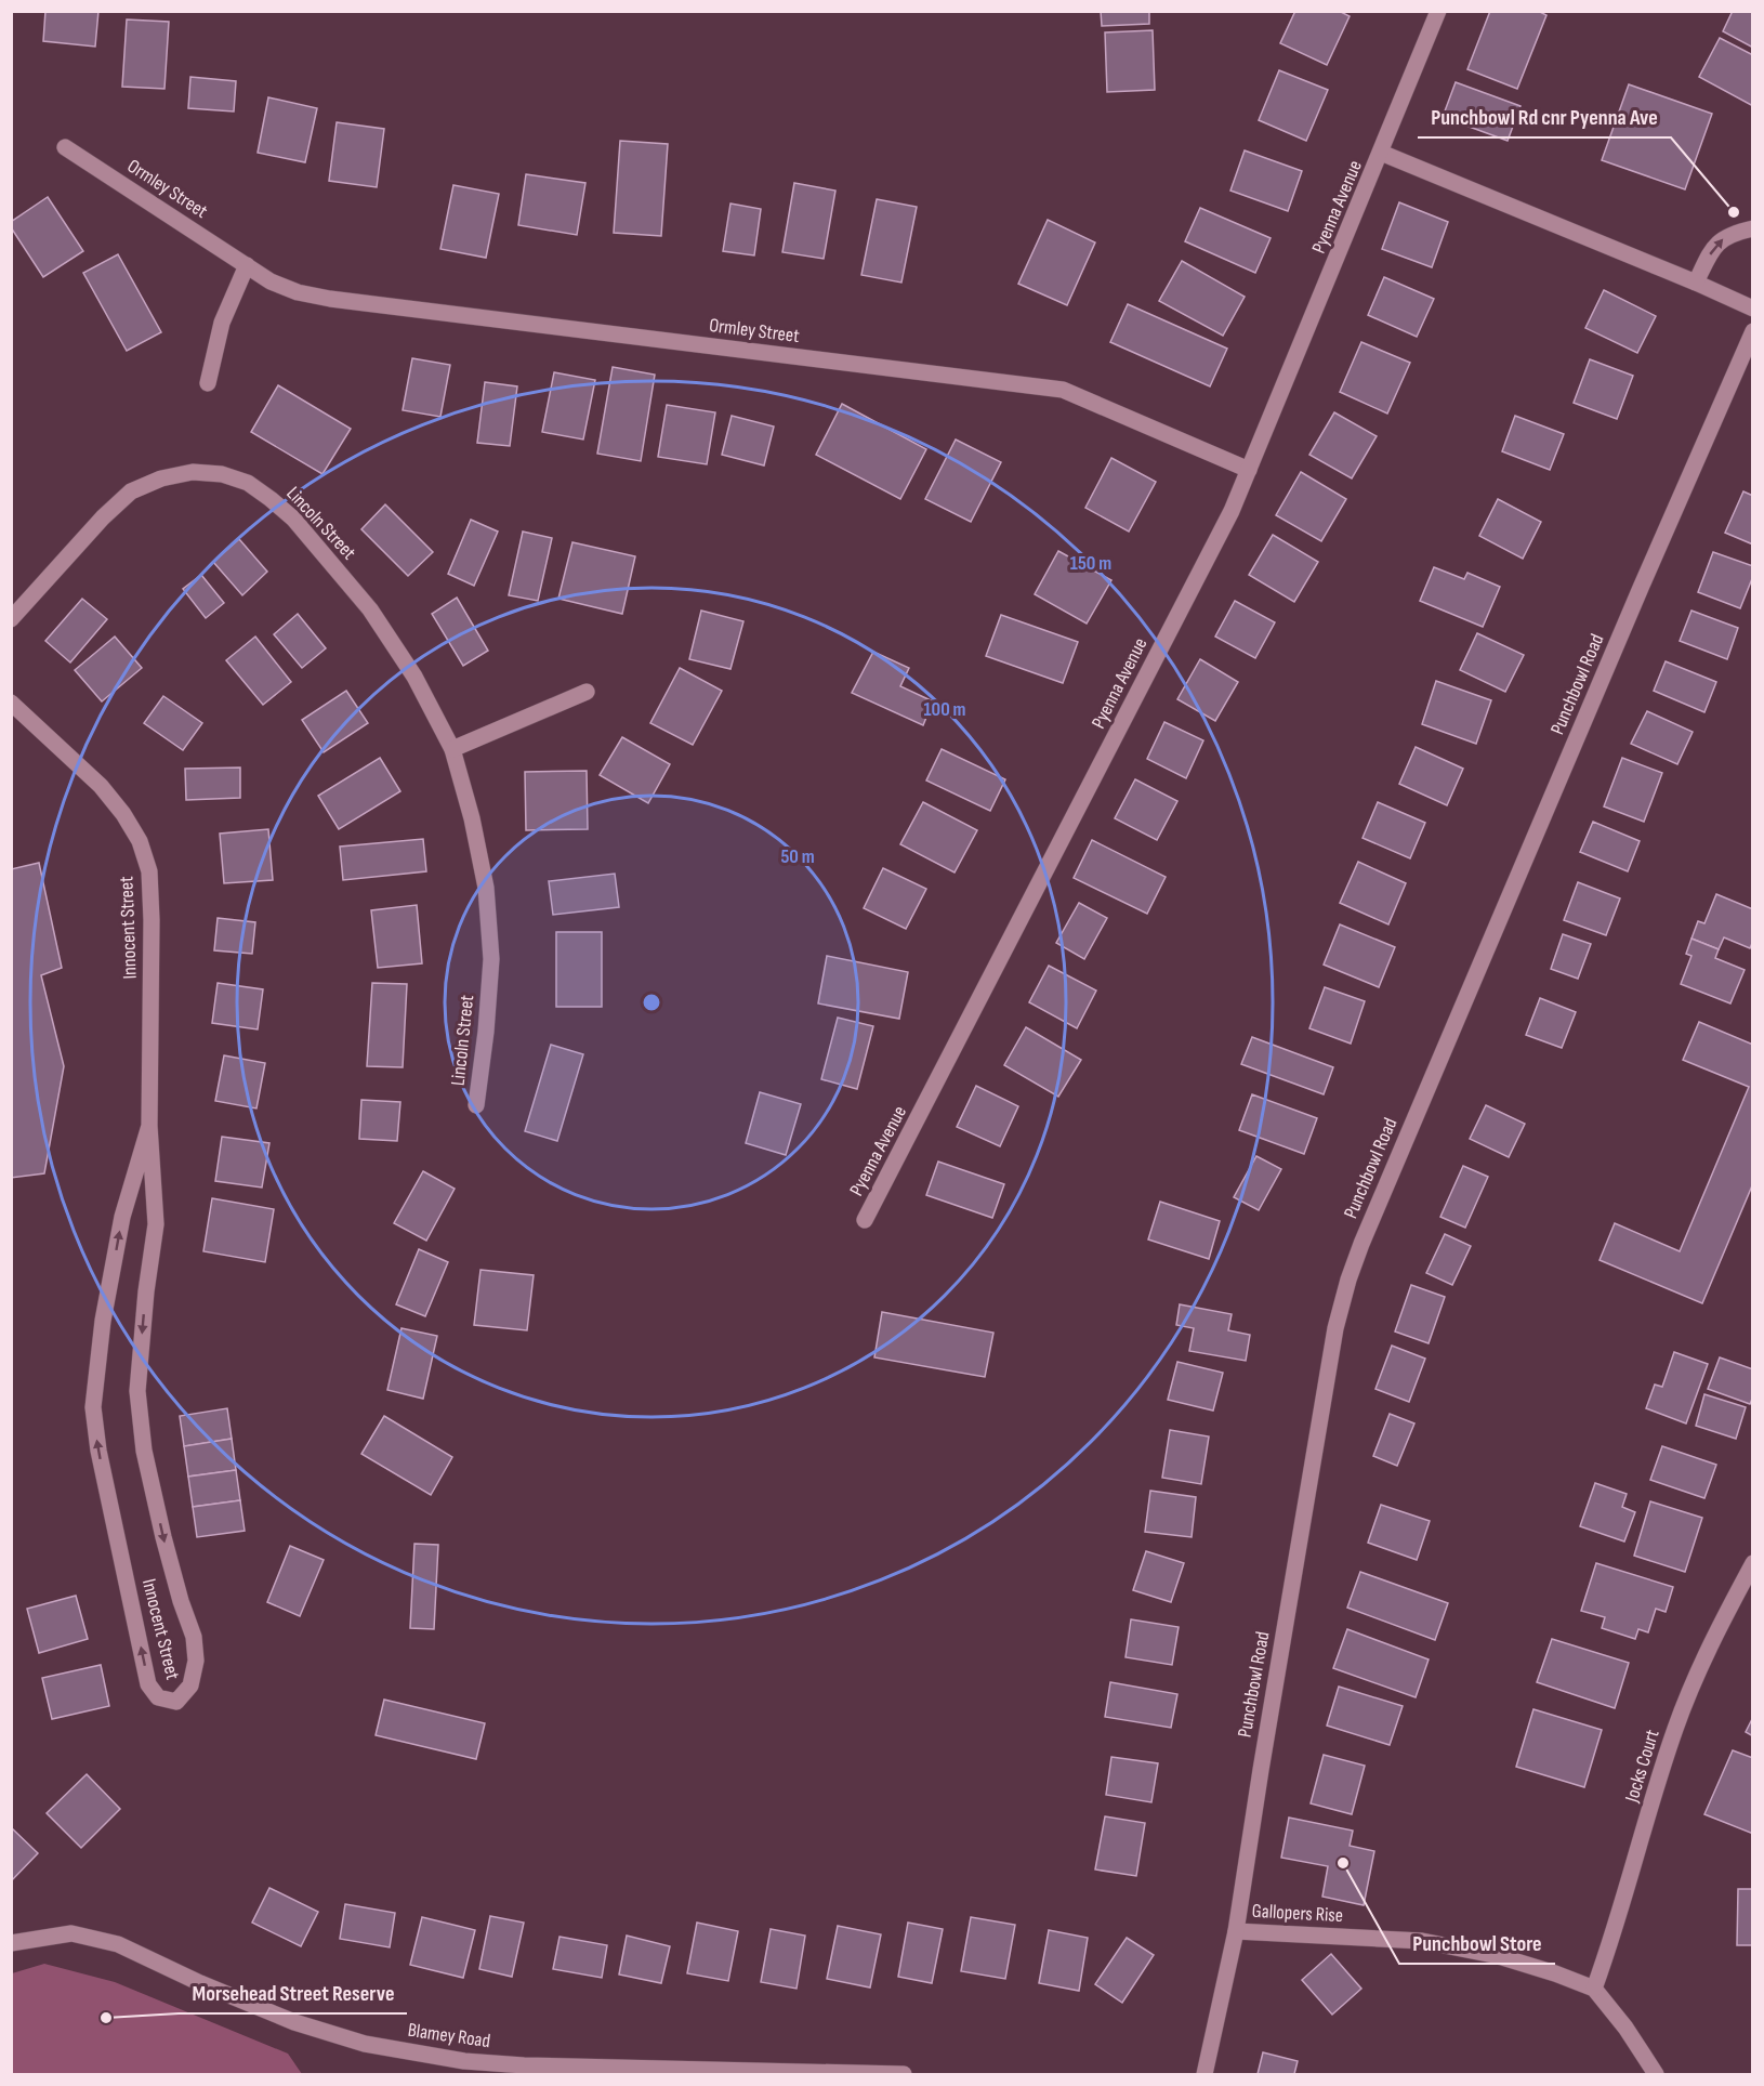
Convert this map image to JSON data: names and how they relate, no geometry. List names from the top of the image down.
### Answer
{
  "streets": {
    "street": [
      "Ormley Street",
      "Pyenna Avenue",
      "Lincoln Street",
      "Punchbowl Road",
      "Innocent Street",
      "Jocks Court",
      "Gallopers Rise",
      "Blamey Road"
    ]
  },
  "crossings": [
    ["Ormley Street", "Pyenna Avenue"],
    ["Punchbowl Road", "Gallopers Rise"],
    ["Jocks Court", "Gallopers Rise"]
  ],
  "places": ["Punchbowl Rd cnr Pyenna Ave", "Punchbowl Store", "Morsehead Street Reserve"],
  "rings": ["150 m", "100 m", "50 m"]
}
